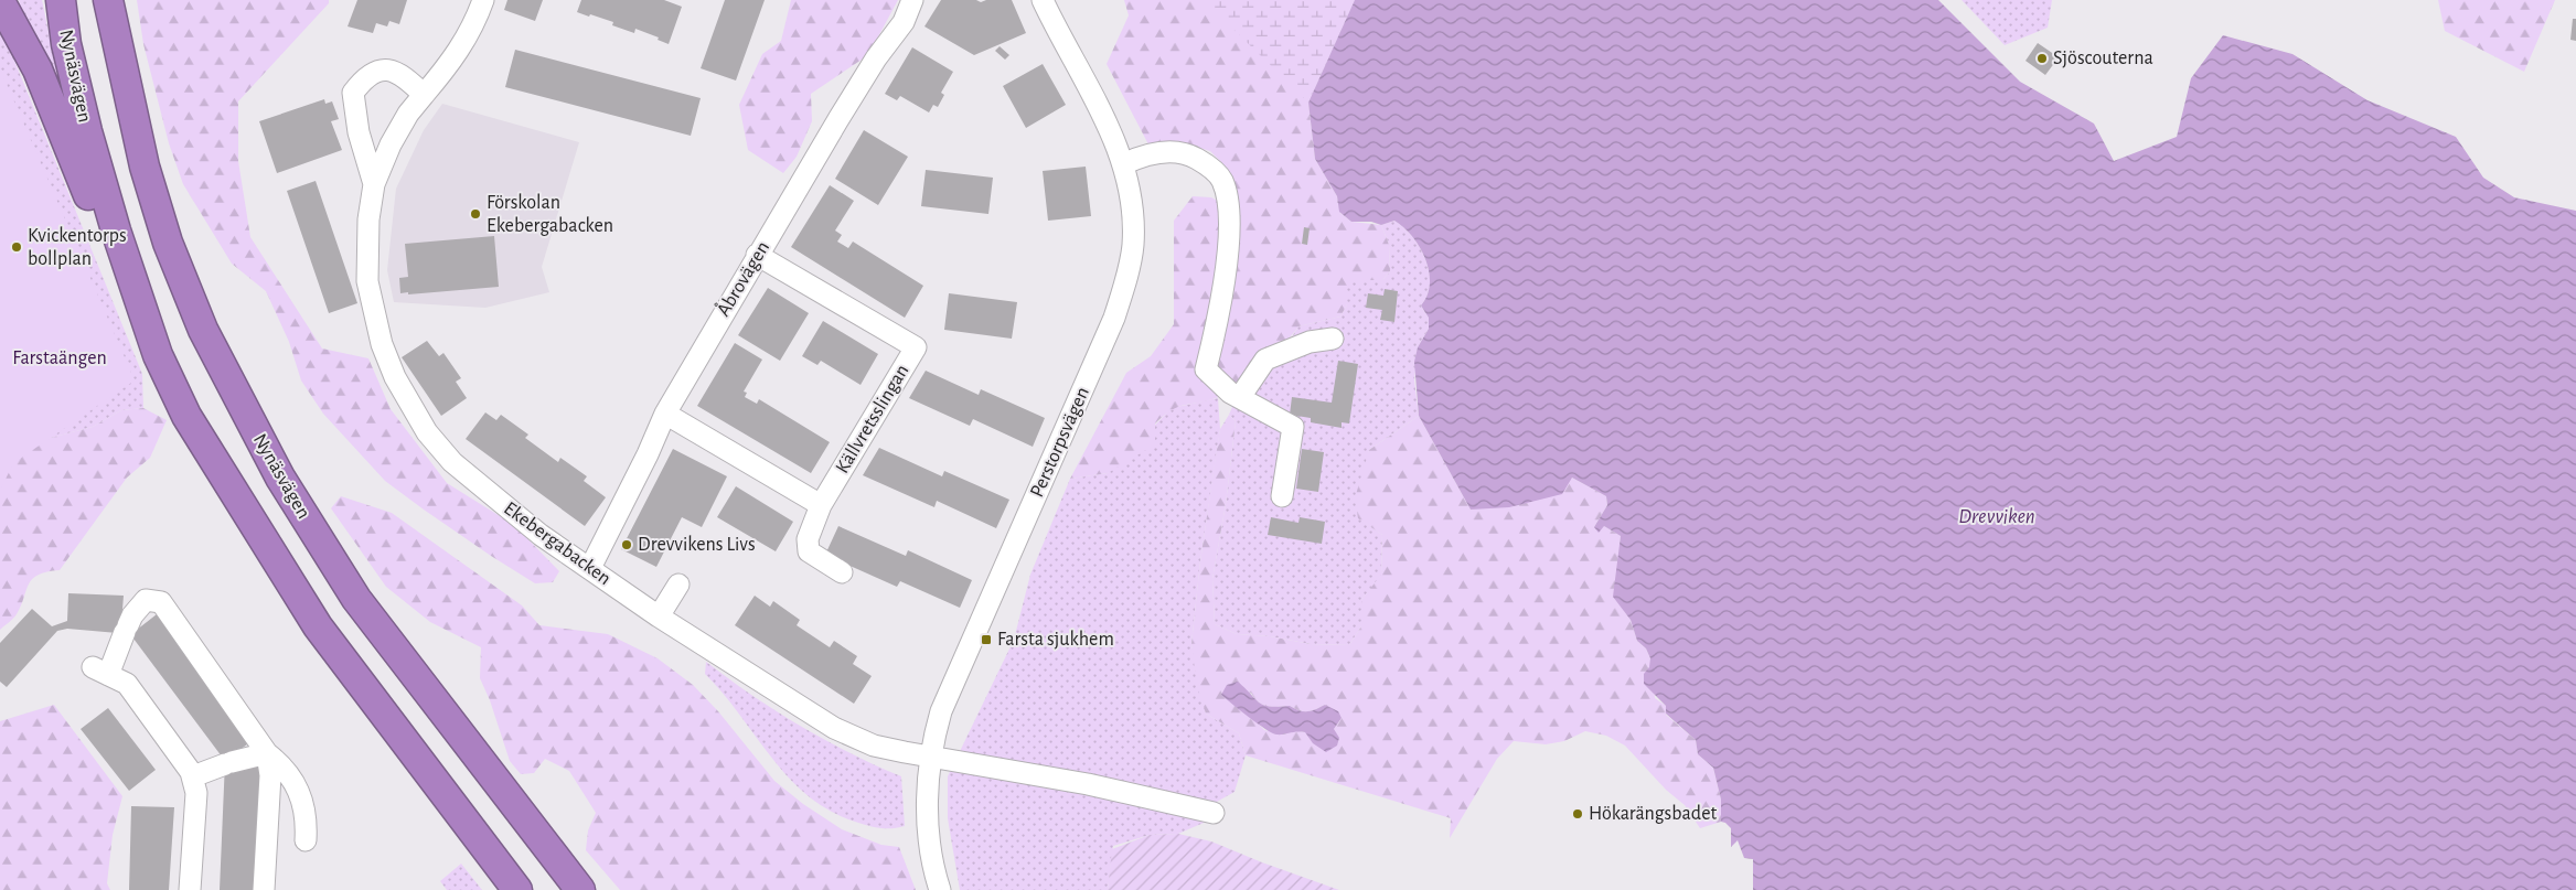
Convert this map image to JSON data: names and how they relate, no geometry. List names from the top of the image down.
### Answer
{
  "streets": {
    "highway": ["Nynäsvägen"],
    "street": [
      "Åbrovägen",
      "Källvretsslingan",
      "Perstorpsvägen",
      "Ekebergabacken"
    ]
  },
  "crossings": [
    ["Åbrovägen", "Källvretsslingan"],
    ["Åbrovägen", "Ekebergabacken"],
    ["Perstorpsvägen", "Ekebergabacken"]
  ],
  "water": ["Drevviken"],
  "parks": ["Farstaängen"],
  "places": {
    "other": [
      "Sjöscouterna",
      "Förskolan Ekebergabacken",
      "Kvickentorps bollplan",
      "Drevvikens Livs",
      "Hökarängsbadet"
    ],
    "transit": ["Farsta sjukhem"]
  }
}
